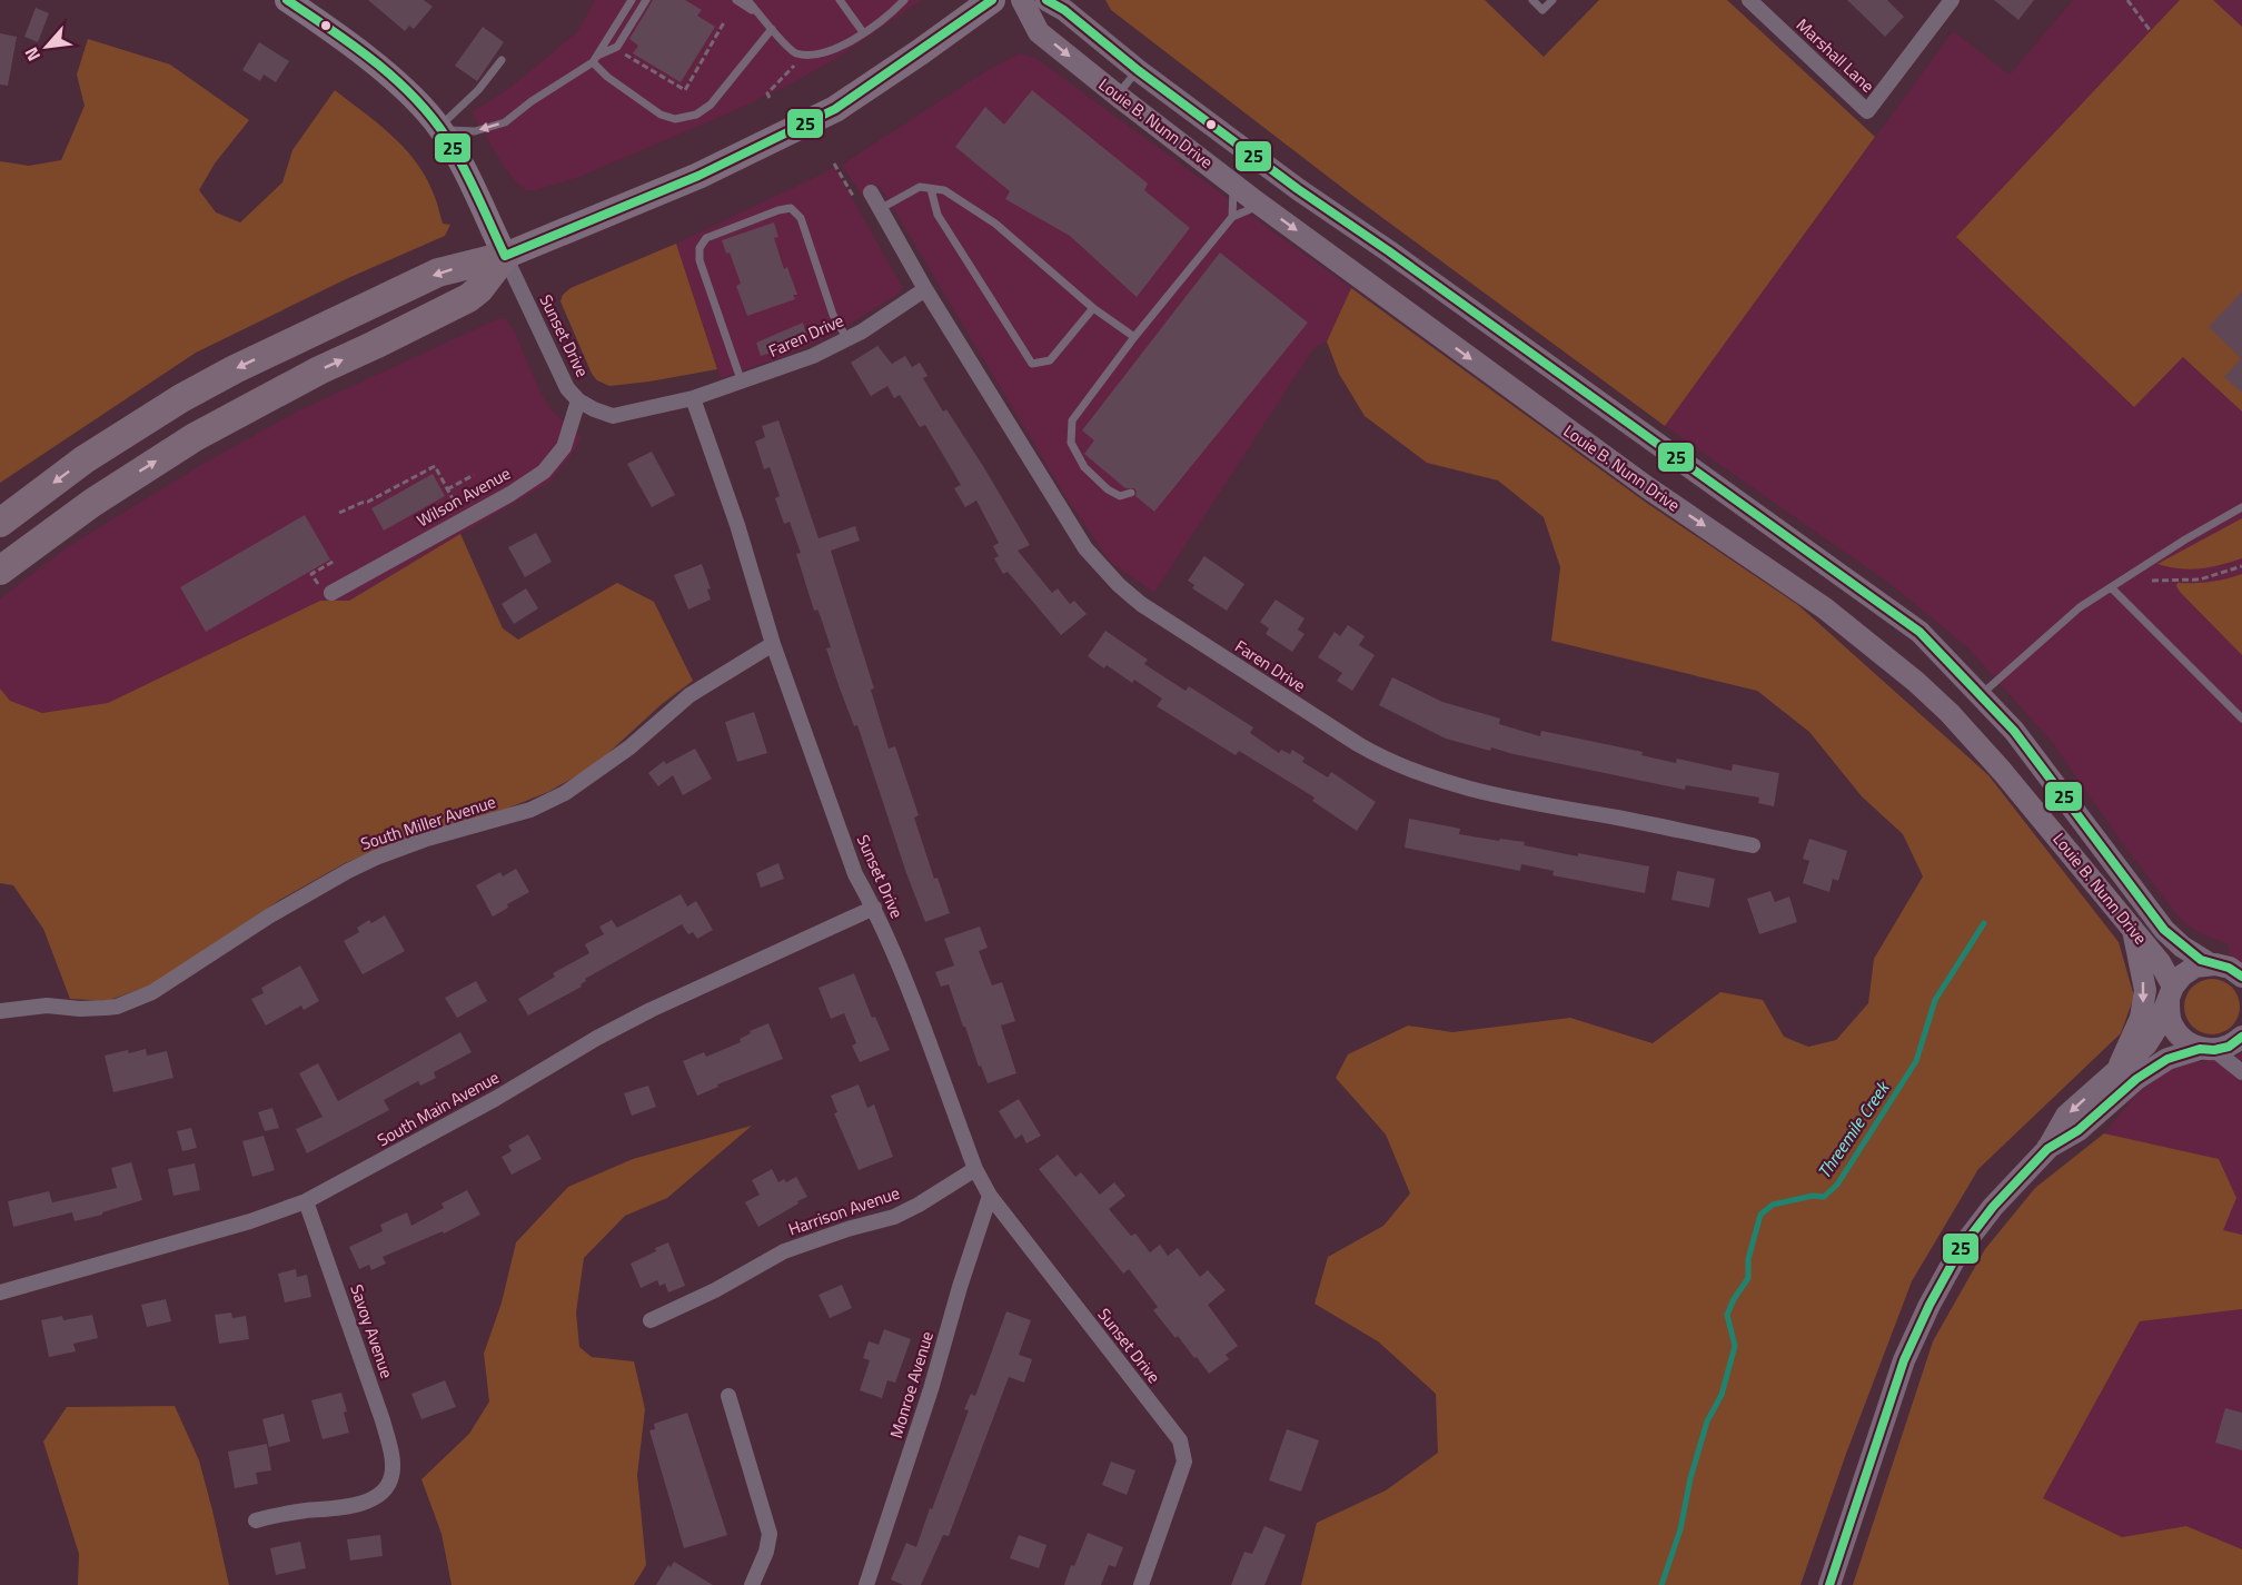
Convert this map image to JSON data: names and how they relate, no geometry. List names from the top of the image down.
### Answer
{
  "streets": {
    "main road": ["Louie B. Nunn Drive"],
    "street": [
      "Marshall Lane",
      "Sunset Drive",
      "Faren Drive",
      "Wilson Avenue",
      "South Miller Avenue",
      "South Main Avenue",
      "Harrison Avenue",
      "Savoy Avenue",
      "Monroe Avenue"
    ]
  },
  "crossings": [
    ["Sunset Drive", "Faren Drive"],
    ["Sunset Drive", "Wilson Avenue"],
    ["Sunset Drive", "South Miller Avenue"],
    ["Sunset Drive", "South Main Avenue"],
    ["Sunset Drive", "Harrison Avenue"],
    ["Sunset Drive", "Monroe Avenue"],
    ["South Main Avenue", "Savoy Avenue"]
  ],
  "water": ["Threemile Creek"],
  "lines": ["transit line 25"],
  "north": "bottom left"
}
